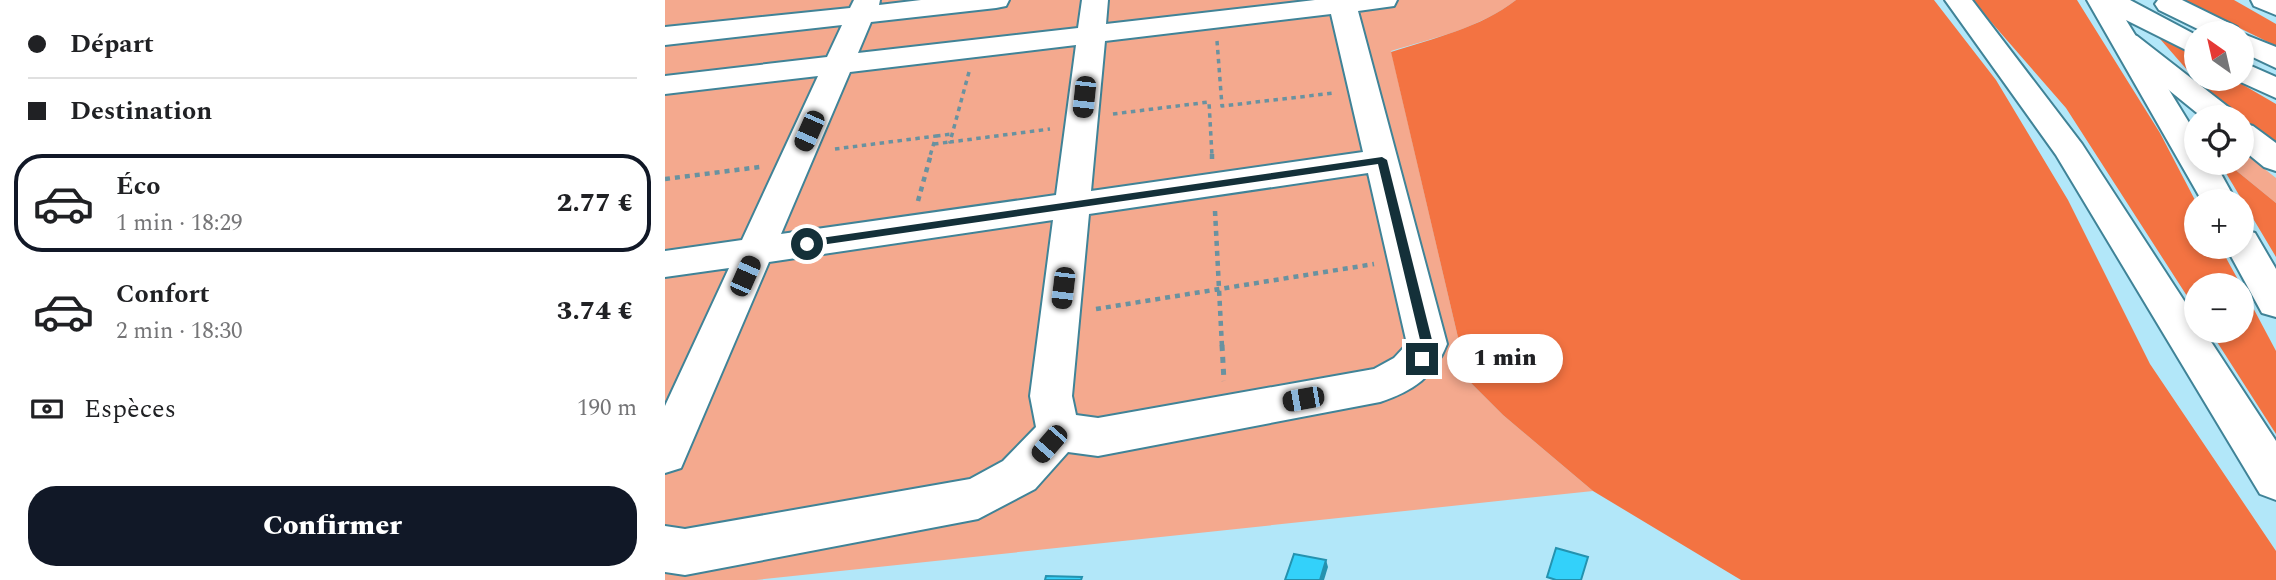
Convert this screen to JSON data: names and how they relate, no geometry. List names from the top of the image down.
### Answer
{
  "north": "top left",
  "page": {
    "banner": ["Départ", "Destination"],
    "map_buttons": ["+", "−"],
    "list": [
      {
        "name": "Éco",
        "note": "1 min · 18:29",
        "value": "2.77 €"
      },
      {
        "name": "Confort",
        "note": "2 min · 18:30",
        "value": "3.74 €"
      }
    ],
    "bubble": "1 min",
    "pay": ["Espèces", "190 m"],
    "buttons": "Confirmer"
  }
}
